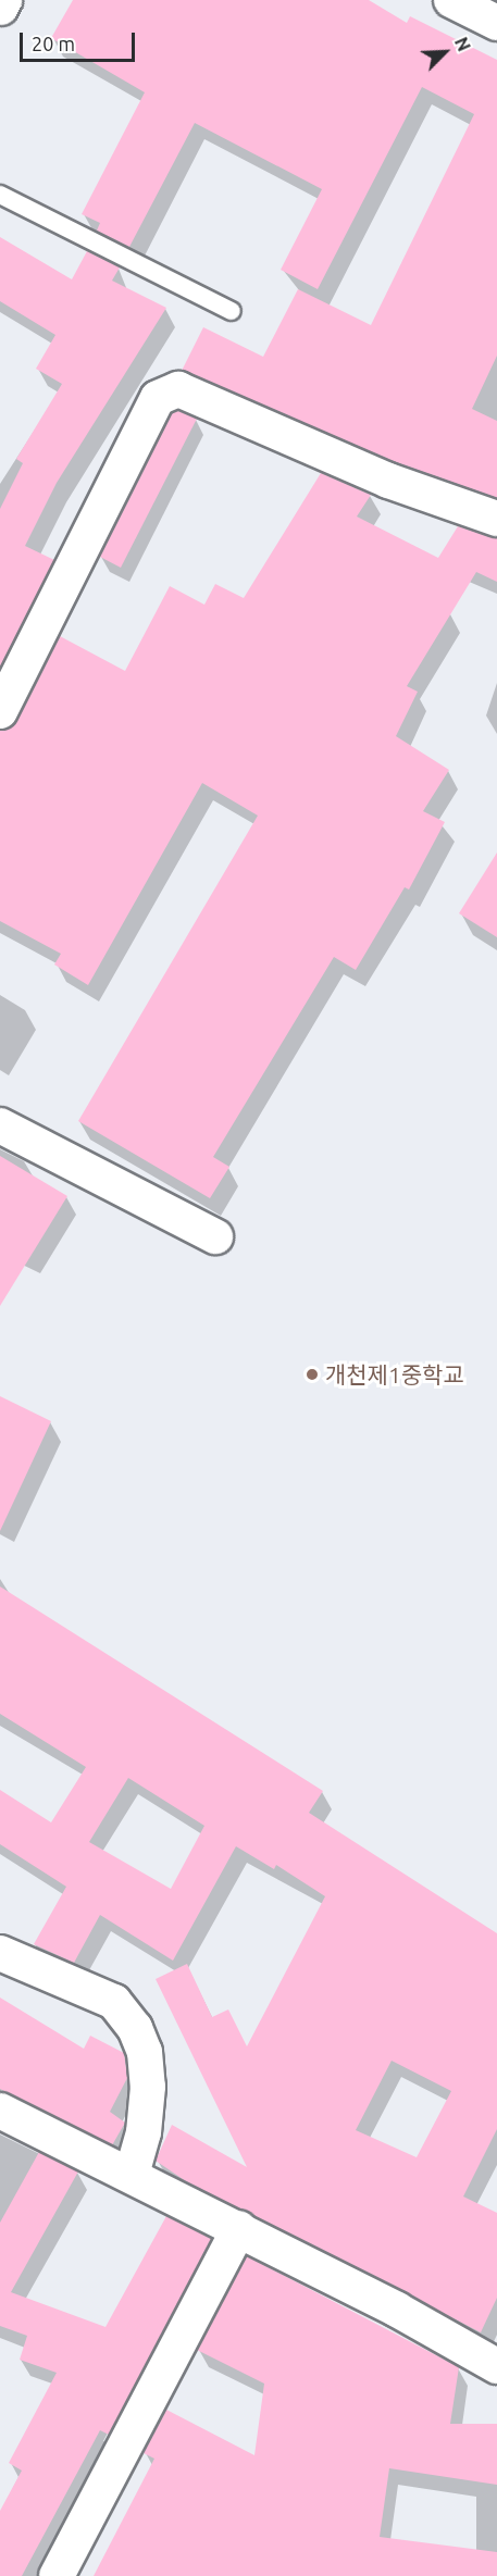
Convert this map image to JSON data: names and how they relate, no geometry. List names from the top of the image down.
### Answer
{
  "places": ["개천제1중학교"],
  "scale_bar": "20 m",
  "north": "top right"
}
